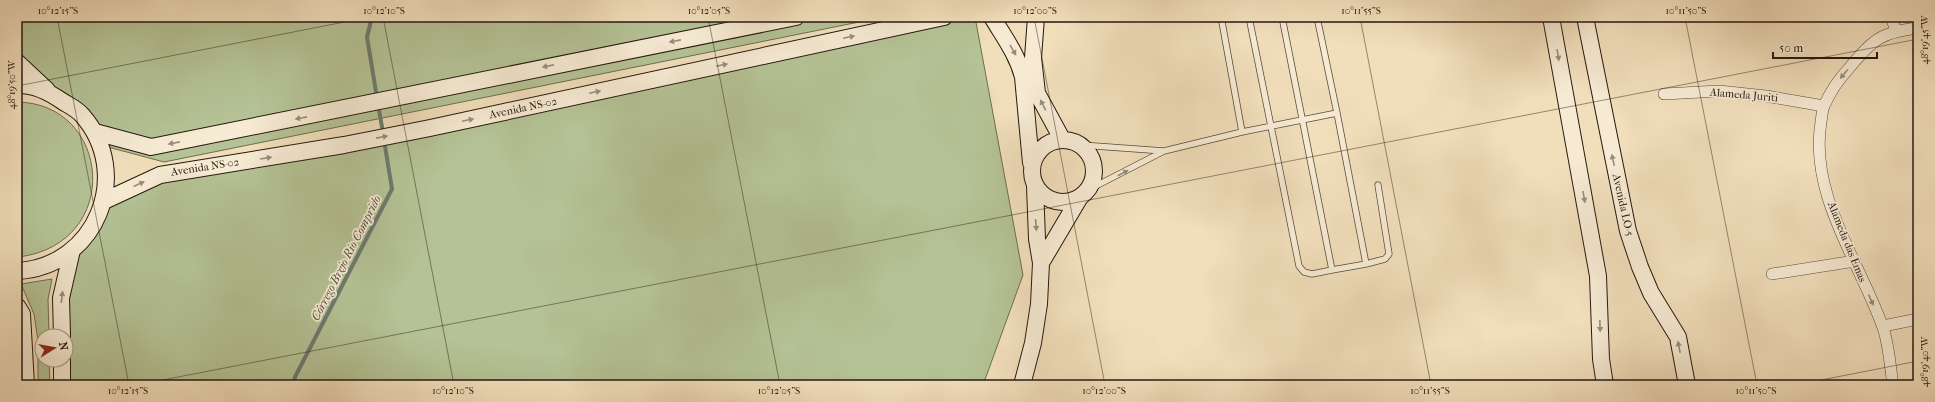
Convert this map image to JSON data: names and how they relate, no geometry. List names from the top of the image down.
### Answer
{
  "streets": {
    "street": [
      "Alameda Juriti",
      "Avenida NS-02",
      "Avenida LO-5",
      "Alameda das Emas"
    ]
  },
  "crossings": [
    ["Alameda Juriti", "Alameda das Emas"]
  ],
  "water": ["Córrego Brejo Rio Comprido"],
  "scale_bar": "50 m",
  "north": "right",
  "coordinates": [
    "10°12'15\"S",
    "10°12'10\"S",
    "10°12'05\"S",
    "10°12'00\"S",
    "10°11'55\"S",
    "10°11'50\"S",
    "48°19'45\"W",
    "48°19'50\"W",
    "48°19'40\"W"
  ]
}
